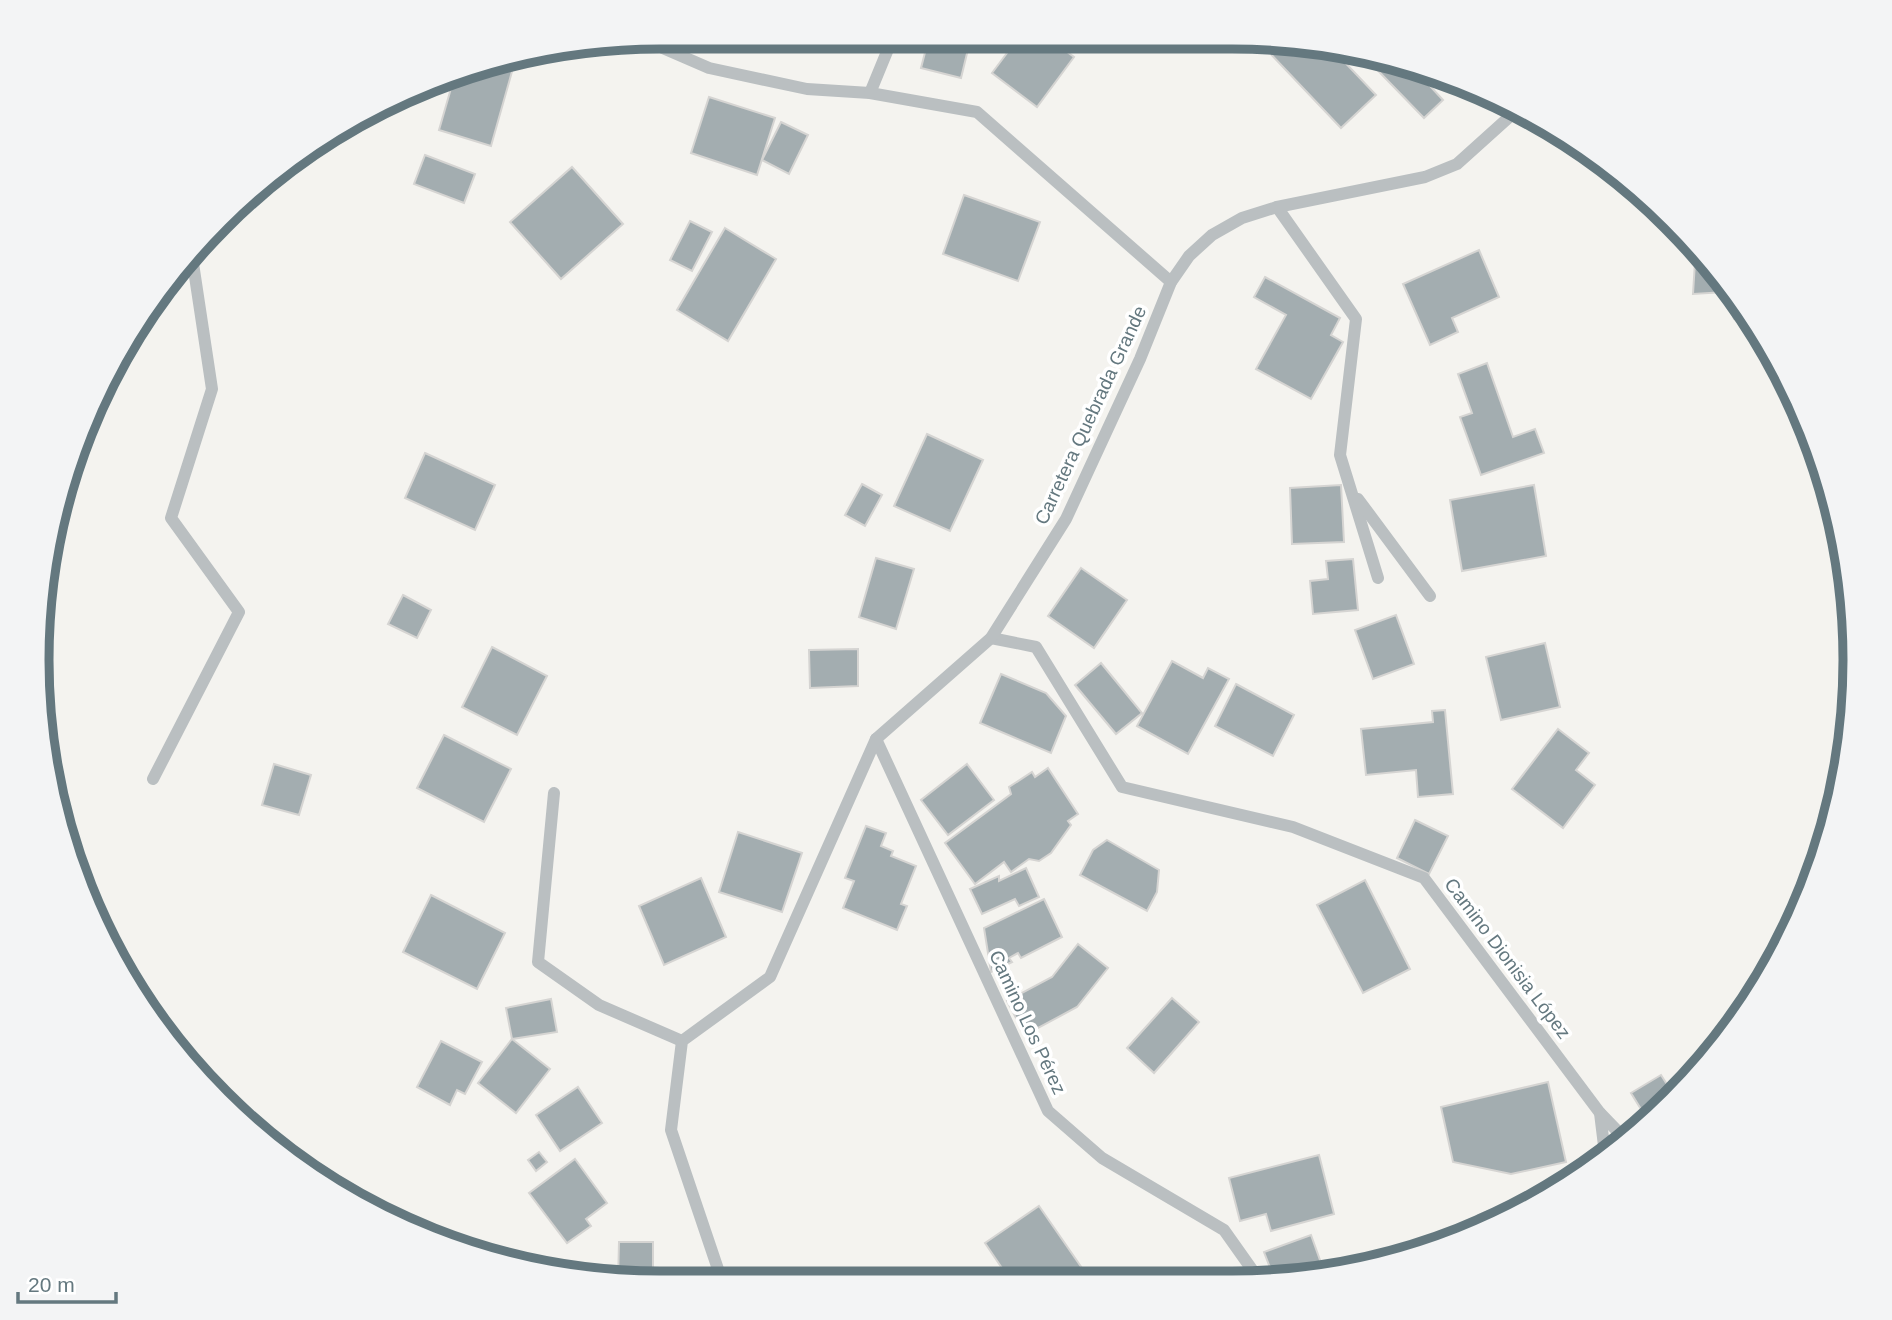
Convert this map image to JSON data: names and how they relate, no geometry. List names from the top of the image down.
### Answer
{
  "streets": {
    "street": ["Carretera Quebrada Grande", "Camino Dionisia López", "Camino Los Pérez"]
  },
  "crossings": [
    ["Carretera Quebrada Grande", "Camino Dionisia López"],
    ["Carretera Quebrada Grande", "Camino Los Pérez"]
  ],
  "scale_bar": "20 m"
}
